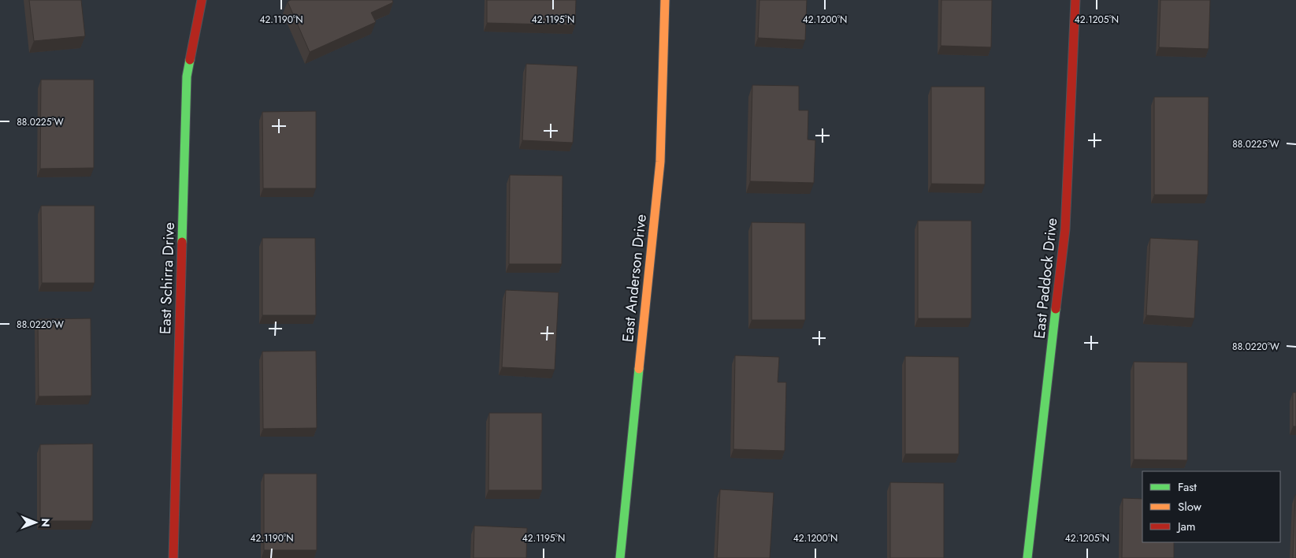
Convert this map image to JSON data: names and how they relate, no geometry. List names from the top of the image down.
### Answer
{
  "streets": {
    "street": ["East Schirra Drive", "East Anderson Drive", "East Paddock Drive"]
  },
  "legend": ["Fast", "Slow", "Jam"],
  "north": "right",
  "coordinates": [
    "42.1190°N",
    "42.1195°N",
    "42.1200°N",
    "42.1205°N",
    "88.0225°W",
    "88.0220°W"
  ]
}
